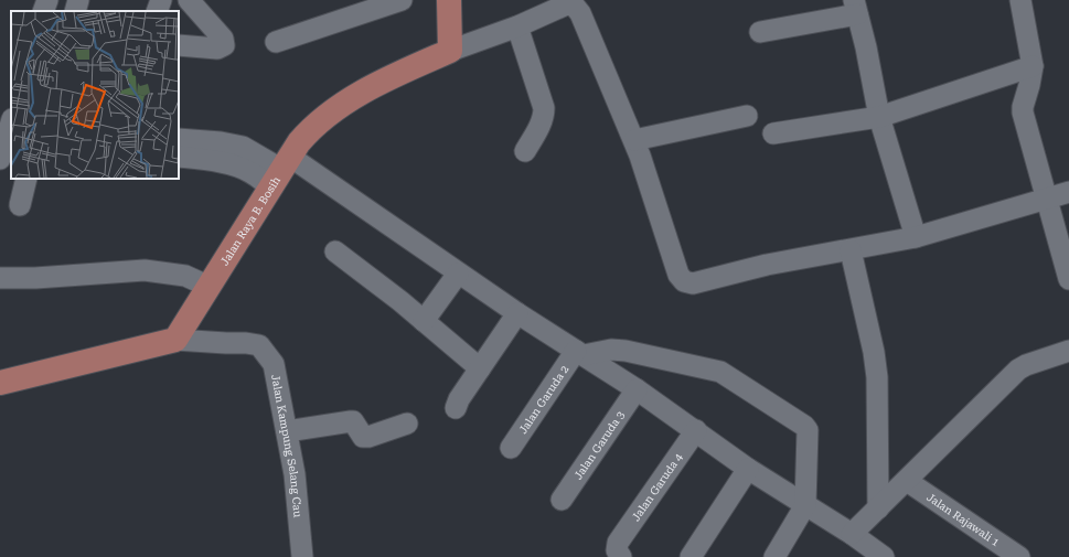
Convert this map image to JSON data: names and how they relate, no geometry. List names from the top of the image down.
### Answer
{
  "streets": {
    "main road": ["Jalan Raya B. Bosih"],
    "street": [
      "Jalan Garuda 2",
      "Jalan Garuda 3",
      "Jalan Kampung Selang Cau",
      "Jalan Garuda 4",
      "Jalan Rajawali 1"
    ]
  },
  "crossings": [
    ["Jalan Raya B. Bosih", "Jalan Kampung Selang Cau"]
  ]
}
